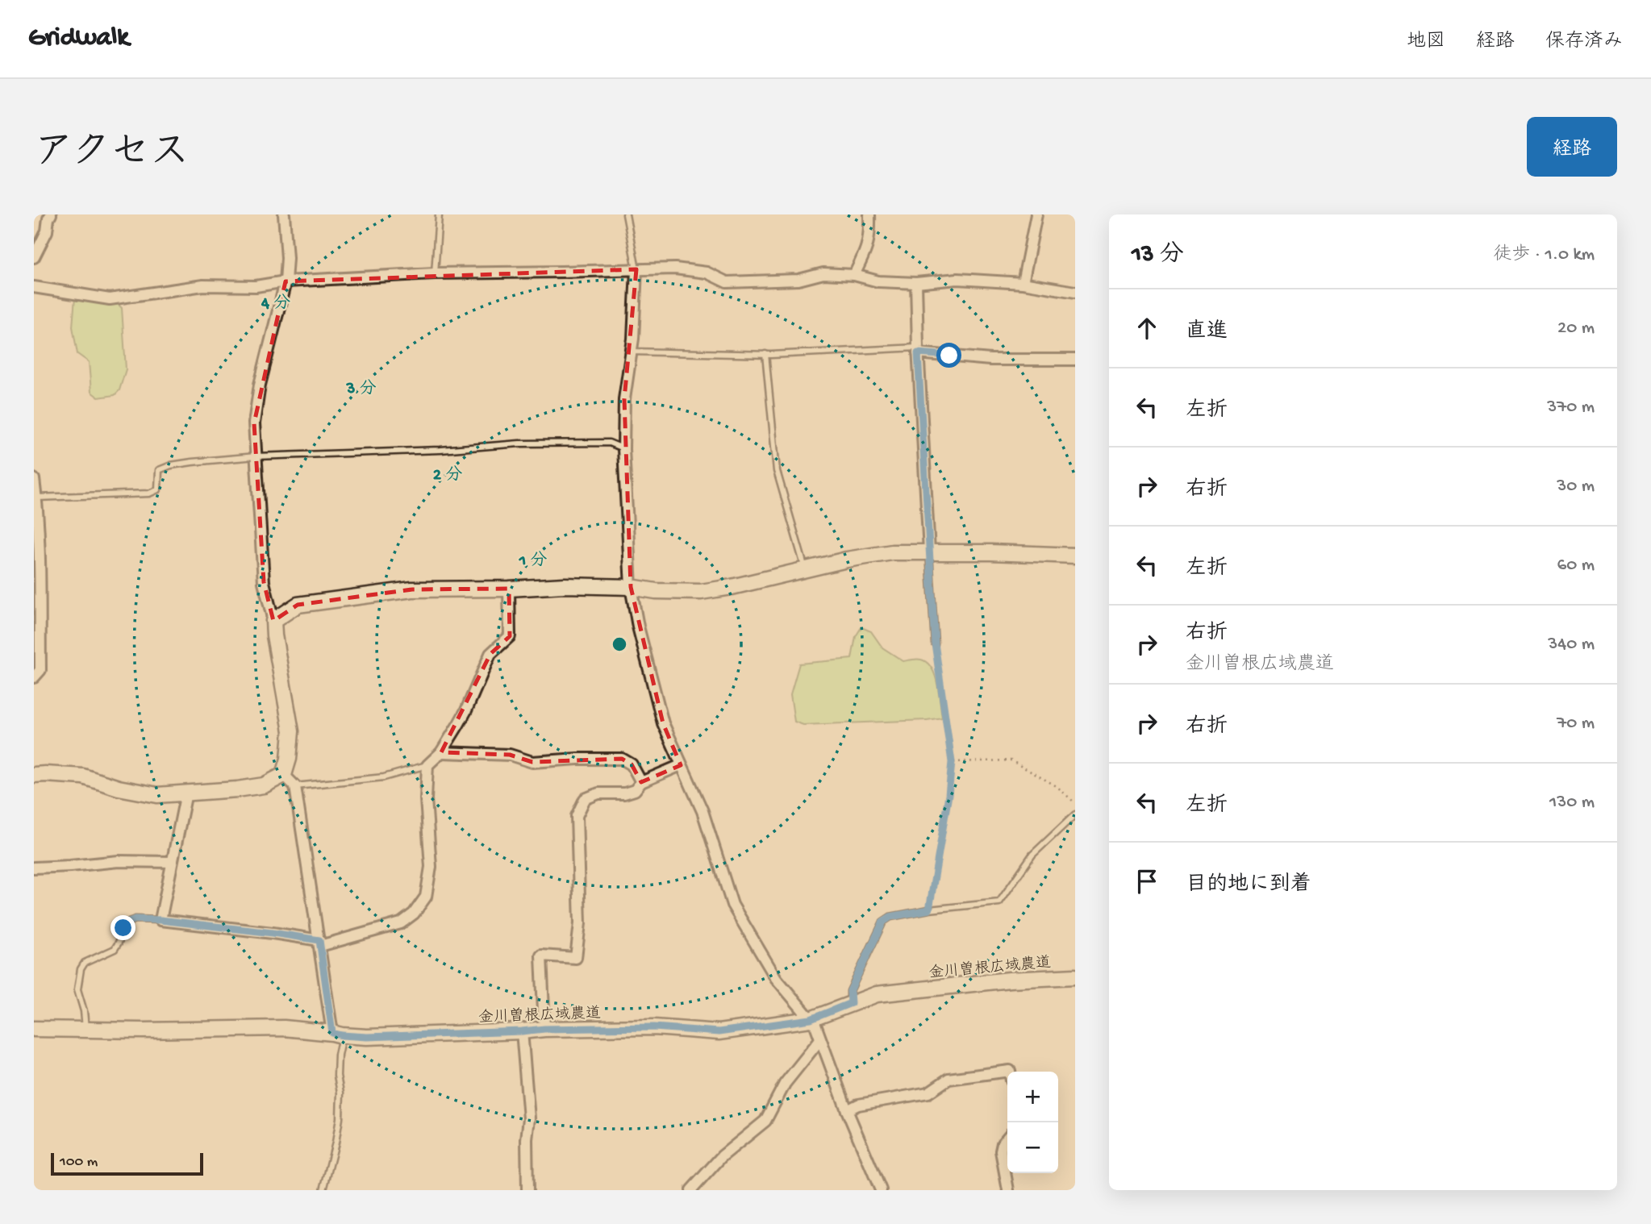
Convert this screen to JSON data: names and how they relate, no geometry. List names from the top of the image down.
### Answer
{
  "streets": {
    "street": ["金川曽根広域農道"]
  },
  "scale_bar": "100 m",
  "page": {
    "header": "Gridwalk",
    "nav": ["地図", "経路", "保存済み"],
    "title": "アクセス",
    "buttons": "経路",
    "heading": ["13 分", "徒歩 · 1.0 km"],
    "list": [
      ["直進", "20 m"],
      ["左折", "370 m"],
      ["右折", "30 m"],
      ["左折", "60 m"],
      ["右折", "金川曽根広域農道", "340 m"],
      ["右折", "70 m"],
      ["左折", "130 m"],
      "目的地に到着"
    ],
    "map_buttons": ["+", "−"],
    "scale": "100 m"
  },
  "rings": [
    "4 分",
    "3 分",
    "2 分",
    "1 分"
  ]
}
